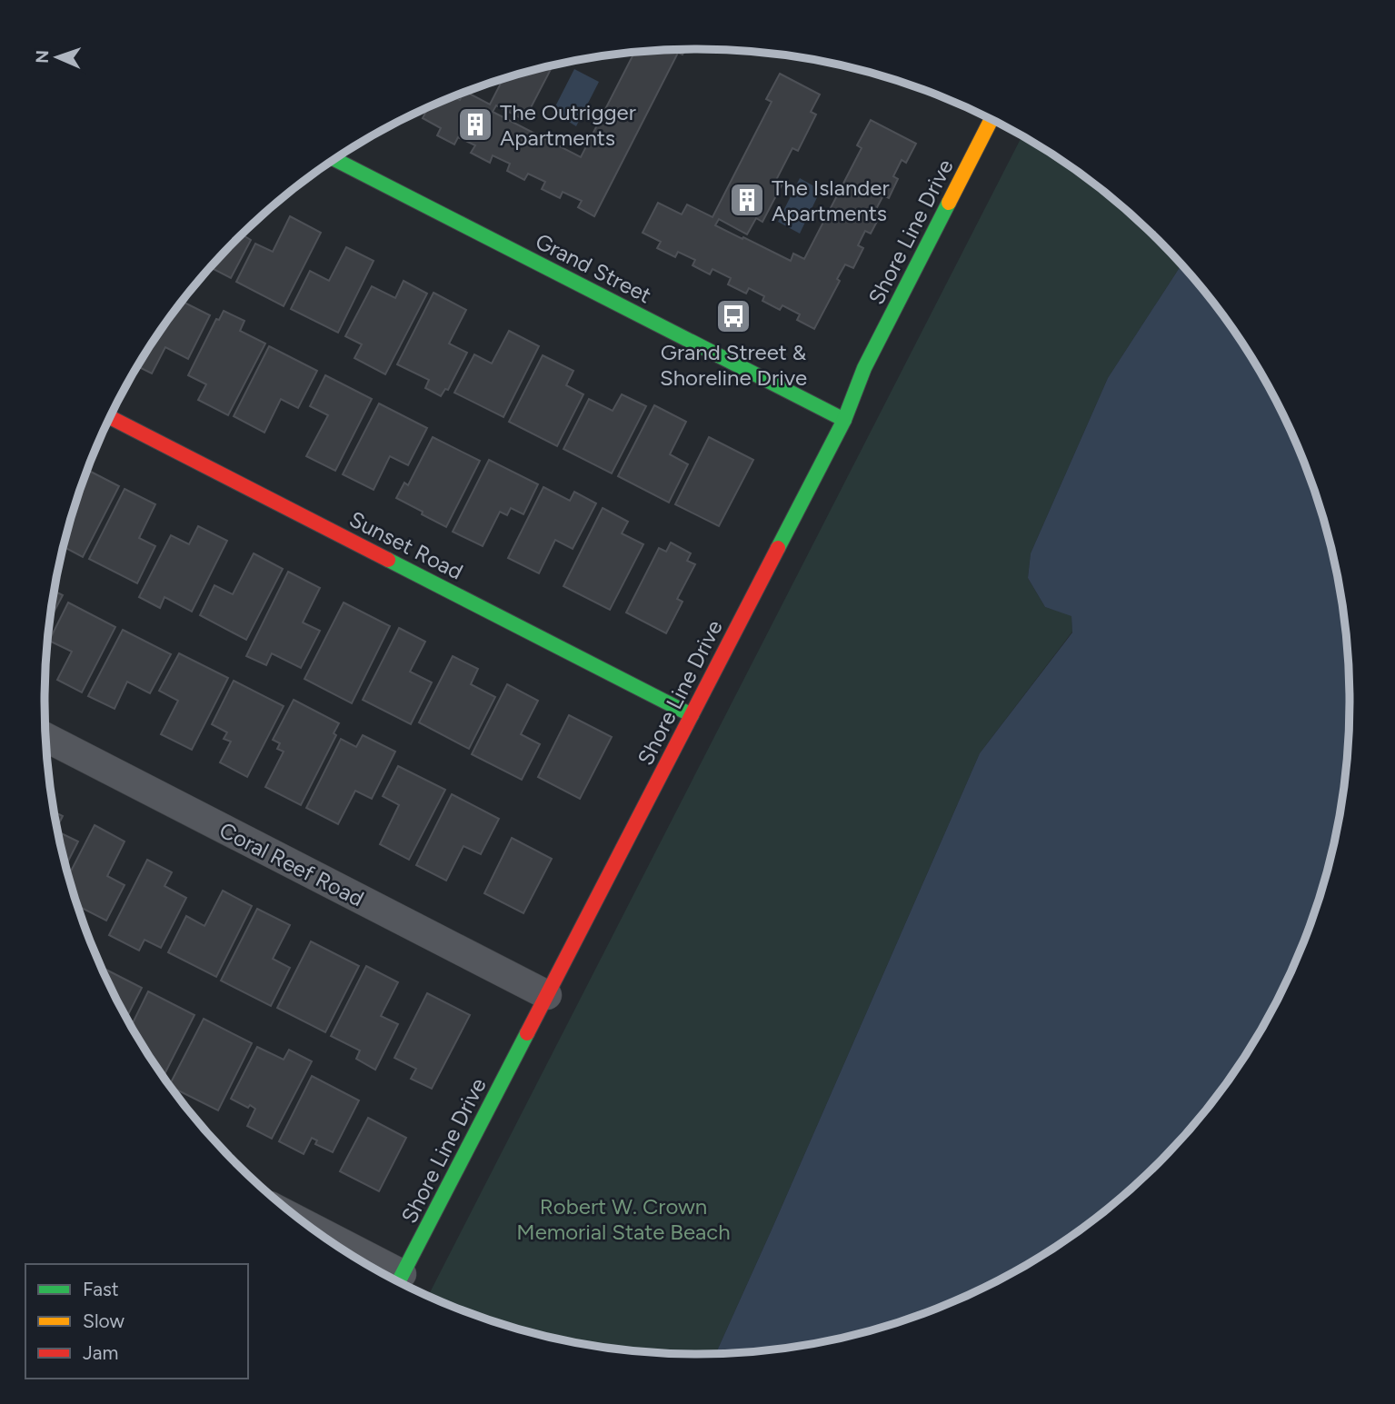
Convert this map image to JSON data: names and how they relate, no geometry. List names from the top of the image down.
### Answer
{
  "streets": {
    "street": [
      "Shore Line Drive",
      "Grand Street",
      "Sunset Road",
      "Coral Reef Road"
    ]
  },
  "crossings": [
    ["Shore Line Drive", "Grand Street"],
    ["Shore Line Drive", "Sunset Road"],
    ["Shore Line Drive", "Coral Reef Road"]
  ],
  "parks": ["Robert W. Crown Memorial State Beach"],
  "places": {
    "building": ["The Outrigger Apartments", "The Islander Apartments"],
    "bus stop": ["Grand Street & Shoreline Drive"]
  },
  "legend": ["Fast", "Slow", "Jam"],
  "north": "left"
}
